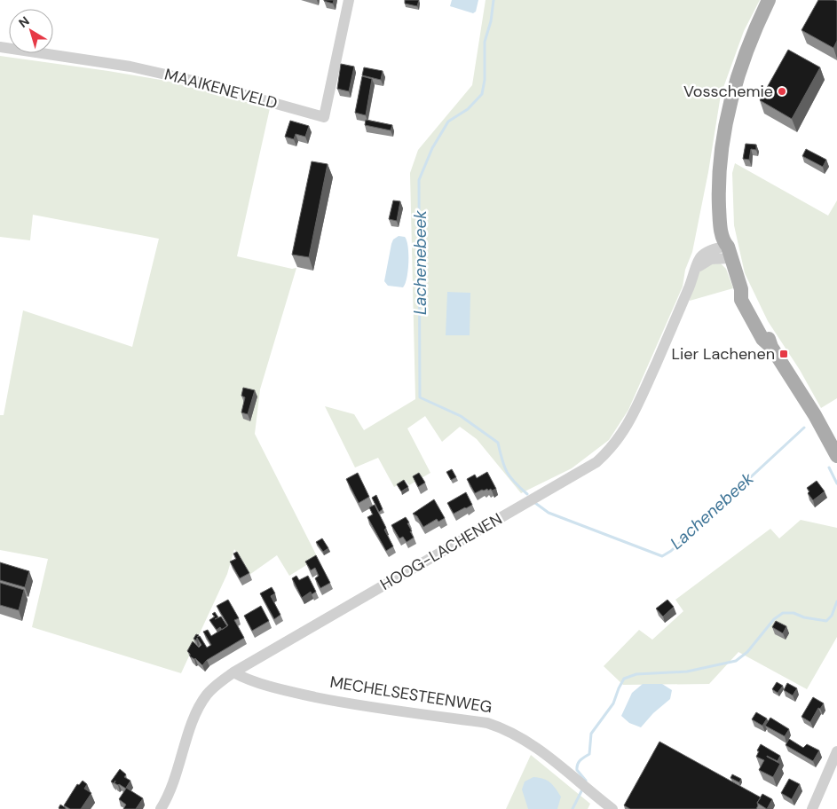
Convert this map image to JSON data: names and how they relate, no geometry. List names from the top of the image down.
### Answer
{
  "streets": {
    "street": ["MAAIKENEVELD", "HOOG-LACHENEN", "MECHELSESTEENWEG"]
  },
  "crossings": [
    ["HOOG-LACHENEN", "MECHELSESTEENWEG"]
  ],
  "water": ["Lachenebeek"],
  "places": {
    "other": ["Vosschemie"],
    "transit": ["Lier Lachenen"]
  },
  "north": "top left"
}
